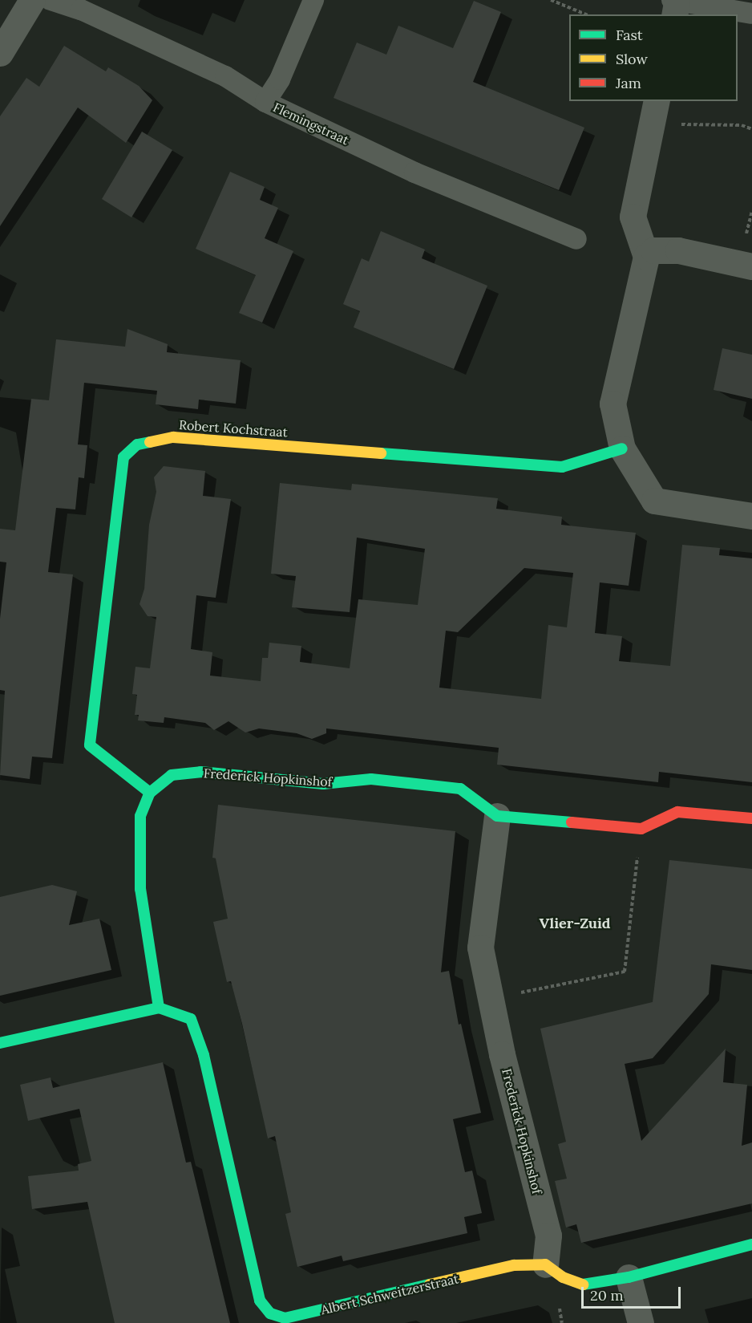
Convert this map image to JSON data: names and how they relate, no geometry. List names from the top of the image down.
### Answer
{
  "streets": {
    "street": ["Robert Kochstraat", "Frederick Hopkinshof", "Albert Schweitzerstraat"],
    "lane": ["Flemingstraat"]
  },
  "crossings": [
    ["Robert Kochstraat", "Frederick Hopkinshof"],
    ["Frederick Hopkinshof", "Albert Schweitzerstraat"]
  ],
  "districts": ["Vlier-Zuid"],
  "legend": ["Fast", "Slow", "Jam"],
  "scale_bar": "20 m"
}
